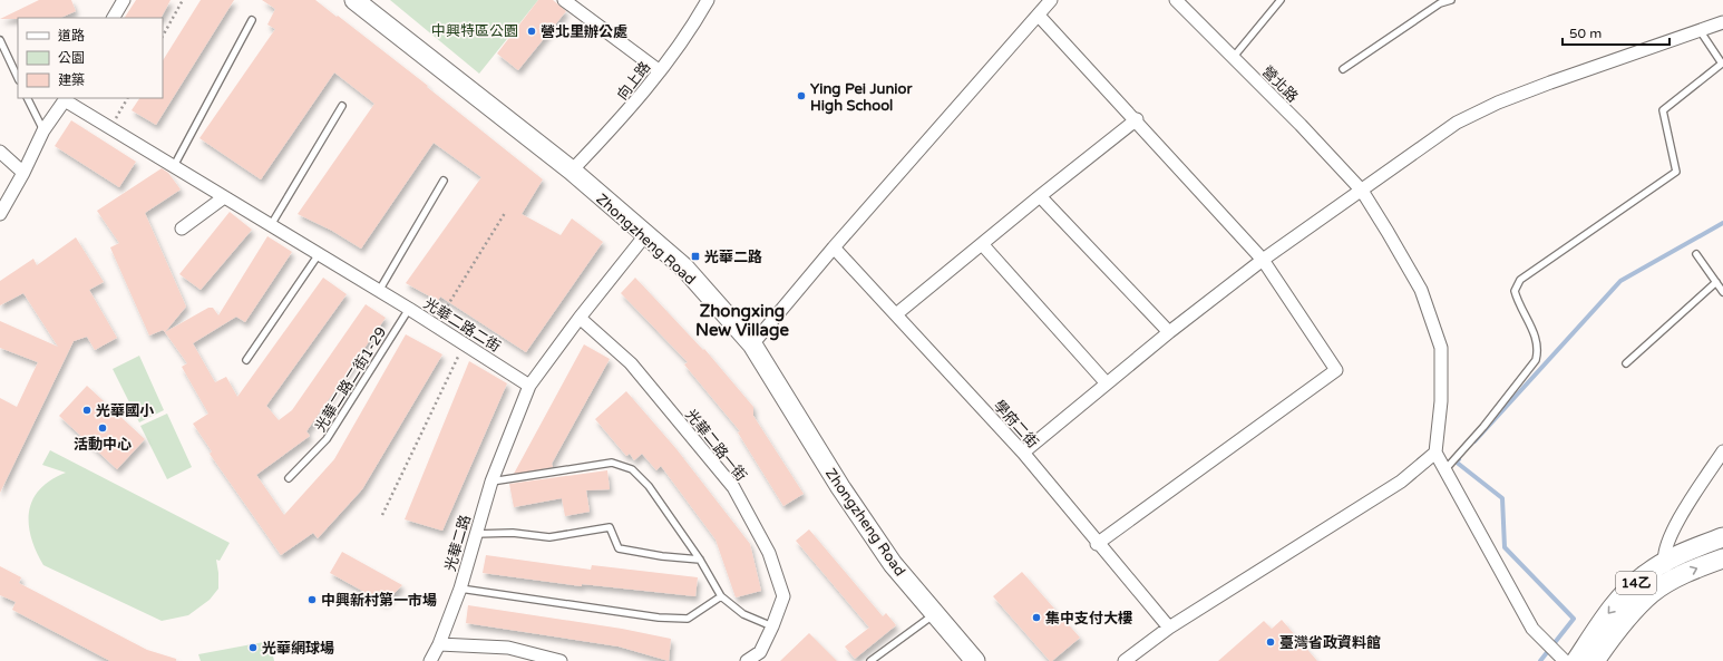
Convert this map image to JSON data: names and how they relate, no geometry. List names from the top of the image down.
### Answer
{
  "streets": {
    "main road": ["Zhongzheng Road", "14乙"],
    "street": [
      "向上路",
      "營北路",
      "光華二路二街",
      "學府二街",
      "光華二路一街",
      "光華二路"
    ],
    "lane": ["光華二路二街1-29"]
  },
  "crossings": [
    ["向上路", "Zhongzheng Road"],
    ["Zhongzheng Road", "光華二路"],
    ["光華二路二街", "光華二路二街1-29"],
    ["光華二路二街", "光華二路"],
    ["光華二路一街", "光華二路"]
  ],
  "districts": ["Zhongxing New Village"],
  "parks": ["中興特區公園"],
  "places": {
    "other": [
      "營北里辦公處",
      "Ying Pei Junior High School",
      "光華國小",
      "活動中心",
      "中興新村第一市場",
      "集中支付大樓",
      "臺灣省政資料館",
      "光華網球場"
    ],
    "transit": ["光華二路"]
  },
  "legend": ["道路", "公園", "建築"],
  "scale_bar": "50 m"
}
